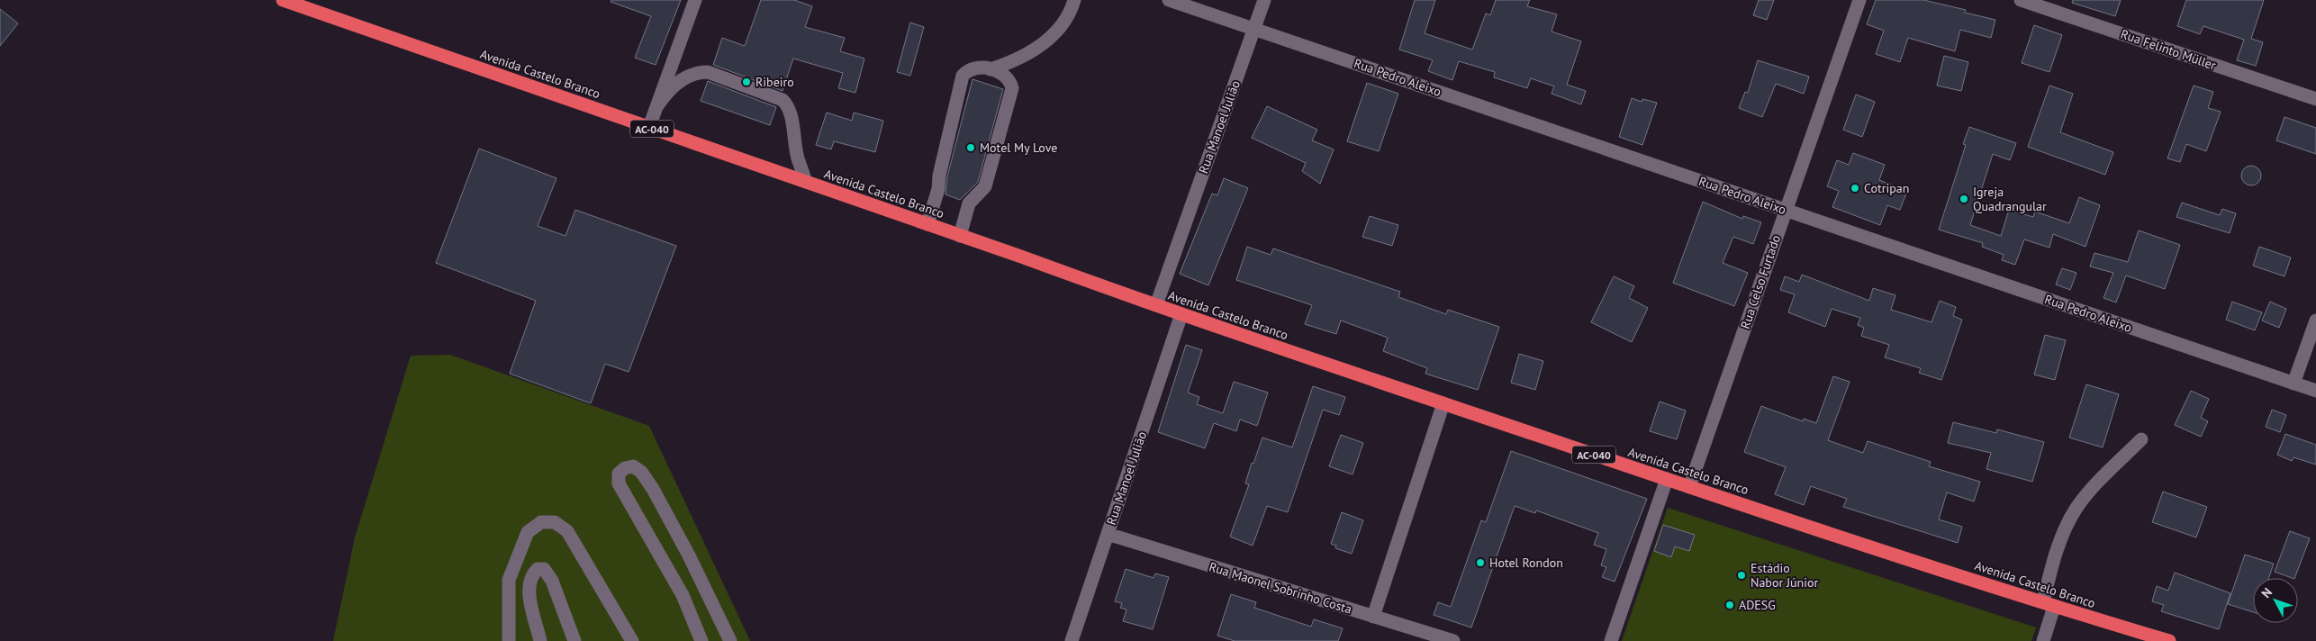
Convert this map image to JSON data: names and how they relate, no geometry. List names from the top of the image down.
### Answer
{
  "streets": {
    "highway": ["Avenida Castelo Branco", "AC-040"],
    "street": [
      "Rua Felinto Müller",
      "Rua Pedro Aleixo",
      "Rua Manoel Julião",
      "Rua Celso Furtado",
      "Rua Maonel Sobrinho Costa"
    ]
  },
  "crossings": [
    ["Avenida Castelo Branco", "Rua Manoel Julião"],
    ["Avenida Castelo Branco", "Rua Celso Furtado"],
    ["Rua Pedro Aleixo", "Rua Manoel Julião"],
    ["Rua Pedro Aleixo", "Rua Celso Furtado"],
    ["Rua Manoel Julião", "Rua Maonel Sobrinho Costa"]
  ],
  "places": [
    "Ribeiro",
    "Motel My Love",
    "Cotripan",
    "Igreja Quadrangular",
    "Hotel Rondon",
    "Estádio Nabor Júnior",
    "ADESG"
  ],
  "north": "top left"
}
